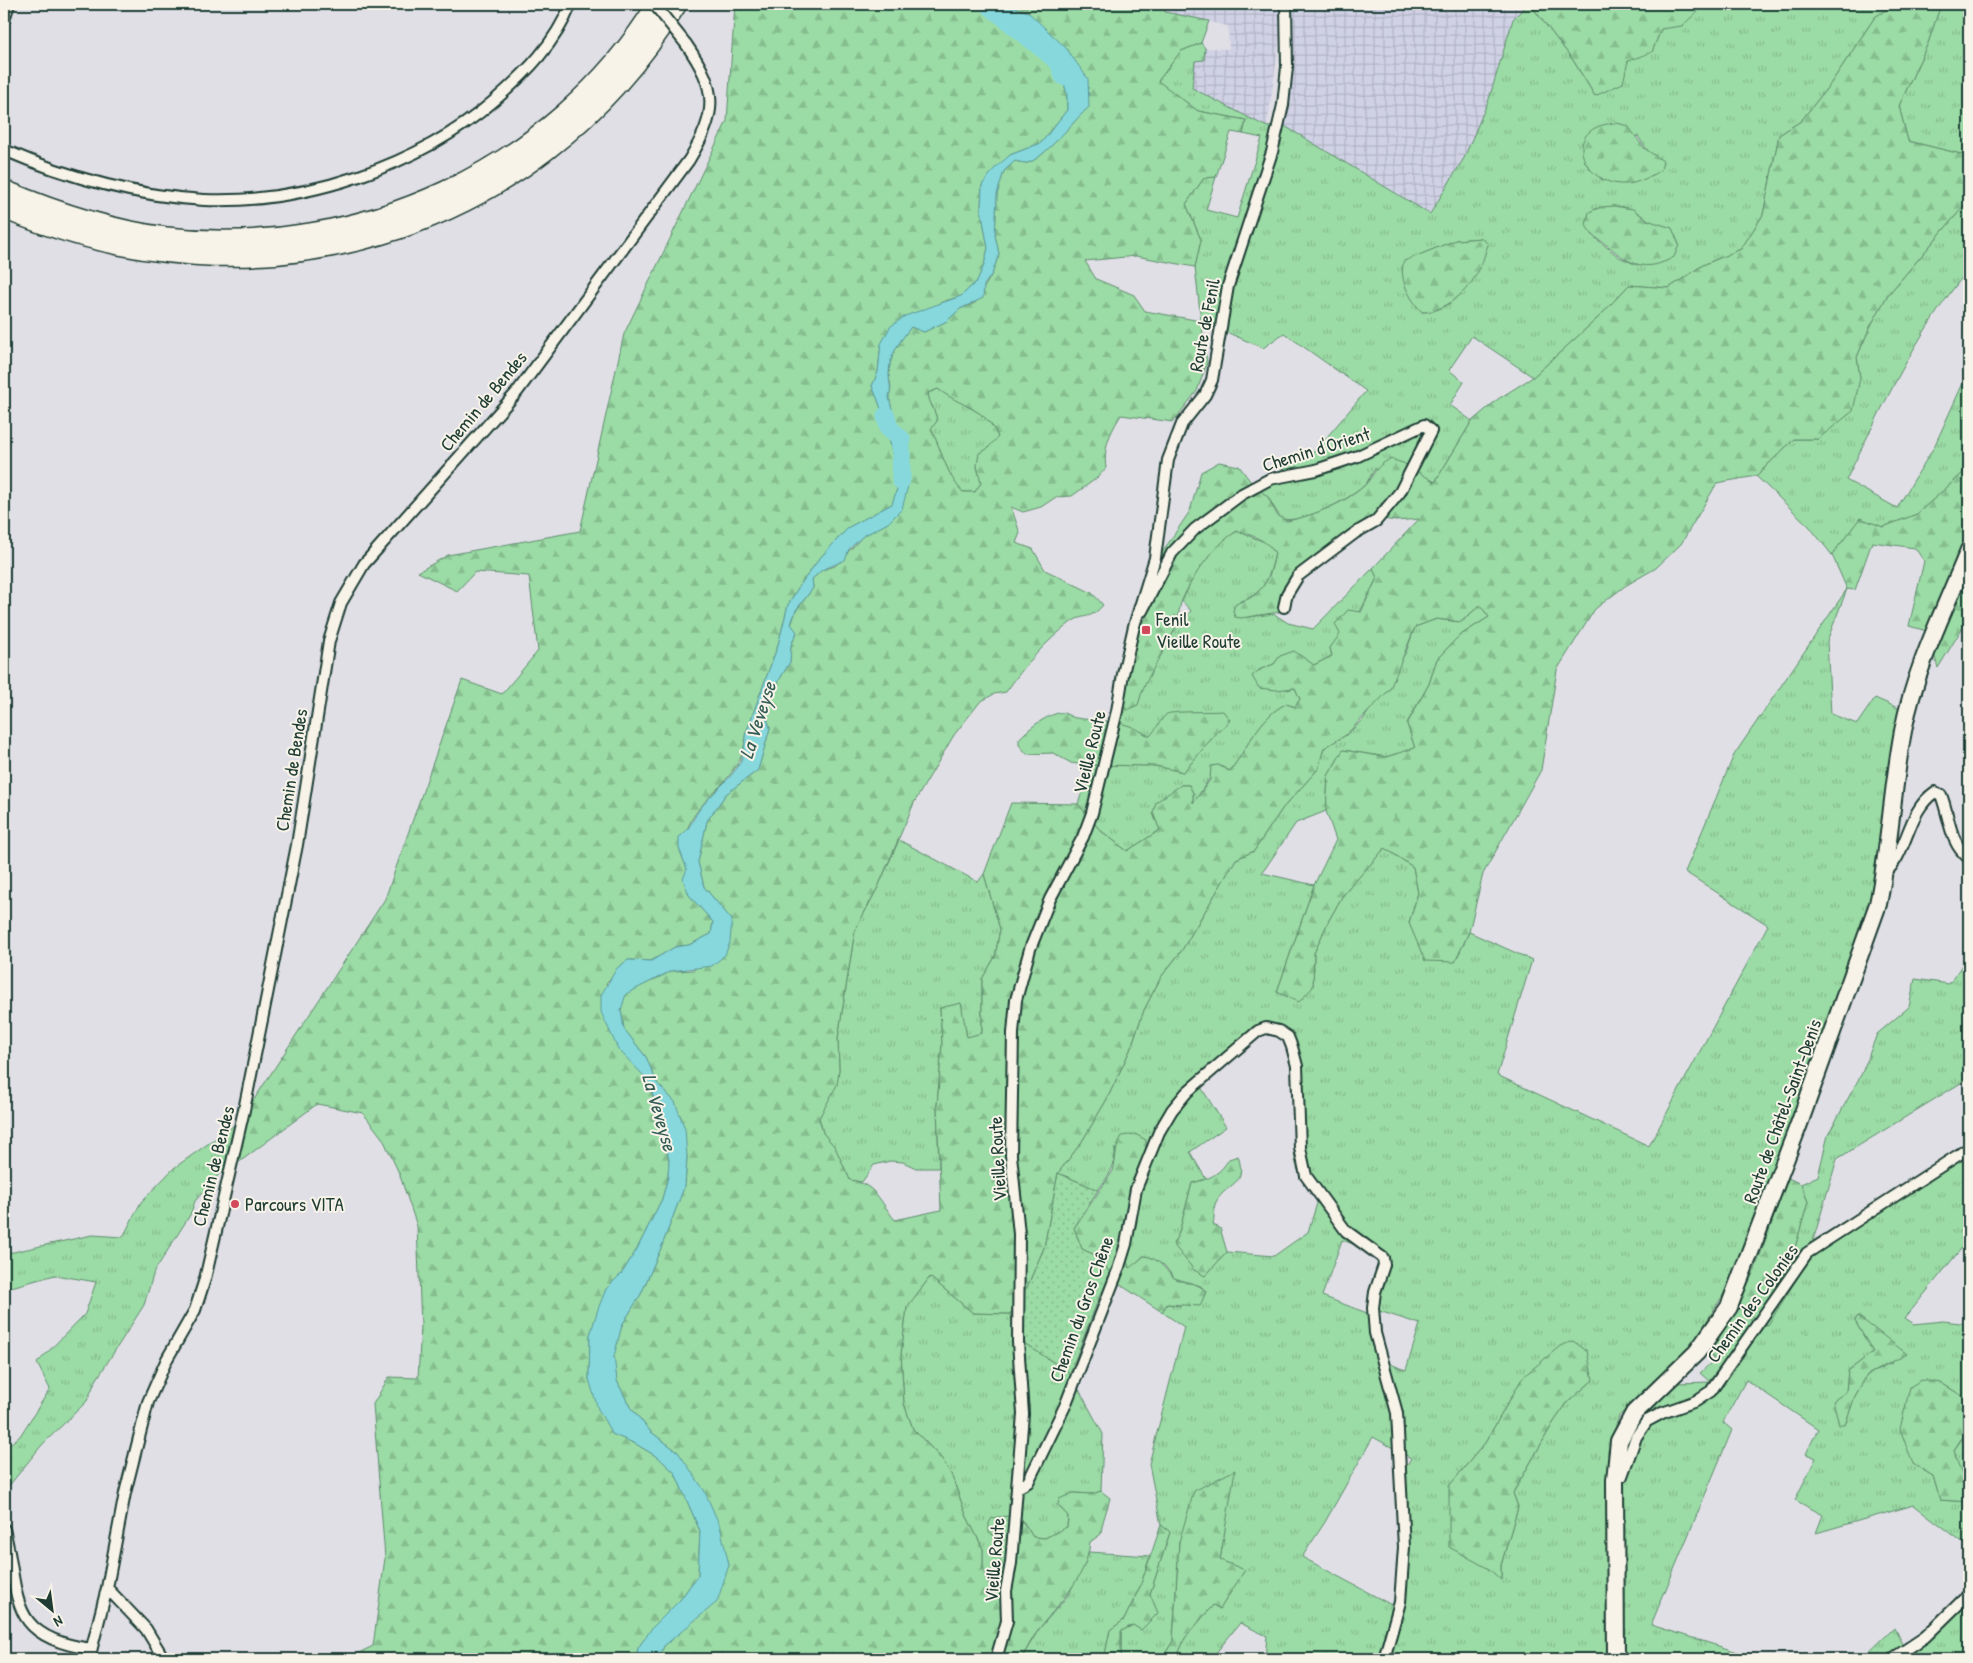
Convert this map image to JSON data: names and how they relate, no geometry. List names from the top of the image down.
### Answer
{
  "streets": {
    "main road": ["Route de Châtel-Saint-Denis"],
    "street": [
      "Route de Fenil",
      "Chemin de Bendes",
      "Chemin d'Orient",
      "Vieille Route",
      "Chemin des Colonies",
      "Chemin du Gros Chêne"
    ]
  },
  "crossings": [
    ["Route de Fenil", "Chemin d'Orient"],
    ["Route de Fenil", "Vieille Route"],
    ["Vieille Route", "Chemin du Gros Chêne"],
    ["Route de Châtel-Saint-Denis", "Chemin des Colonies"]
  ],
  "water": ["La Veveyse"],
  "places": {
    "transit": ["Fenil Vieille Route"],
    "other": ["Parcours VITA"]
  },
  "north": "bottom right"
}
